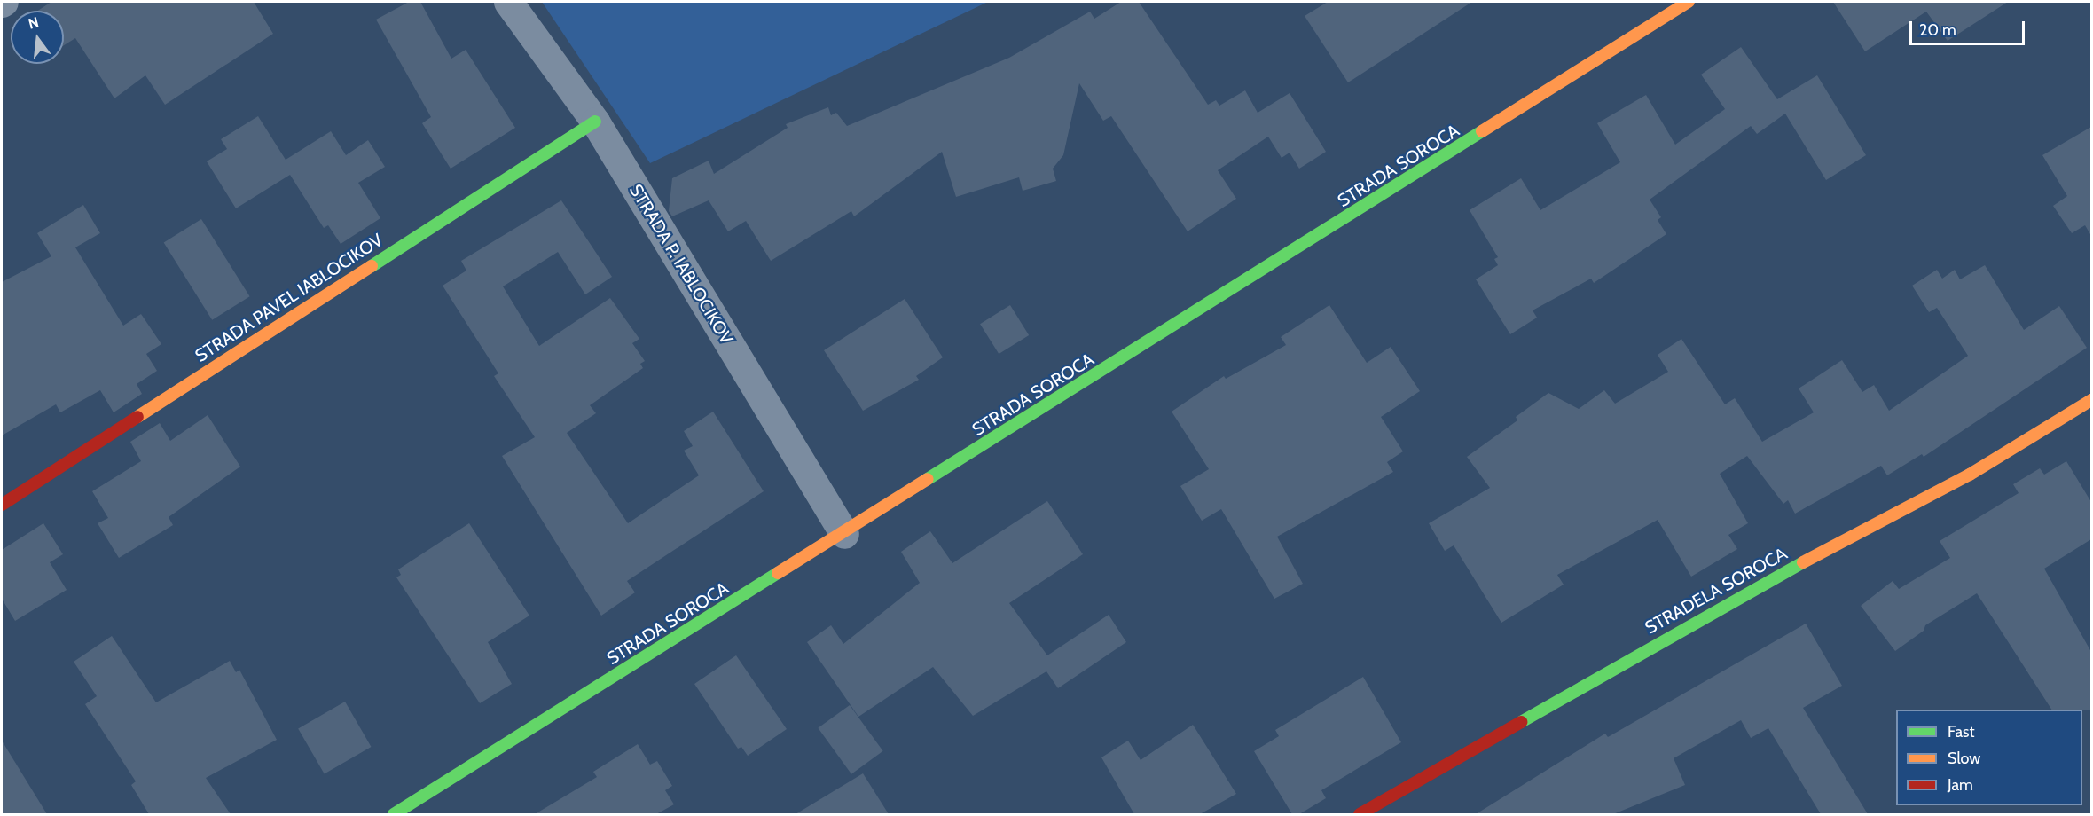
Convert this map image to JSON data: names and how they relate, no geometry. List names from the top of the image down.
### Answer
{
  "streets": {
    "street": [
      "STRADA SOROCA",
      "STRADA P. IABLOCIKOV",
      "STRADA PAVEL IABLOCIKOV",
      "STRADELA SOROCА"
    ]
  },
  "crossings": [
    ["STRADA SOROCA", "STRADA P. IABLOCIKOV"],
    ["STRADA P. IABLOCIKOV", "STRADA PAVEL IABLOCIKOV"]
  ],
  "legend": ["Fast", "Slow", "Jam"],
  "scale_bar": "20 m",
  "north": "top"
}
